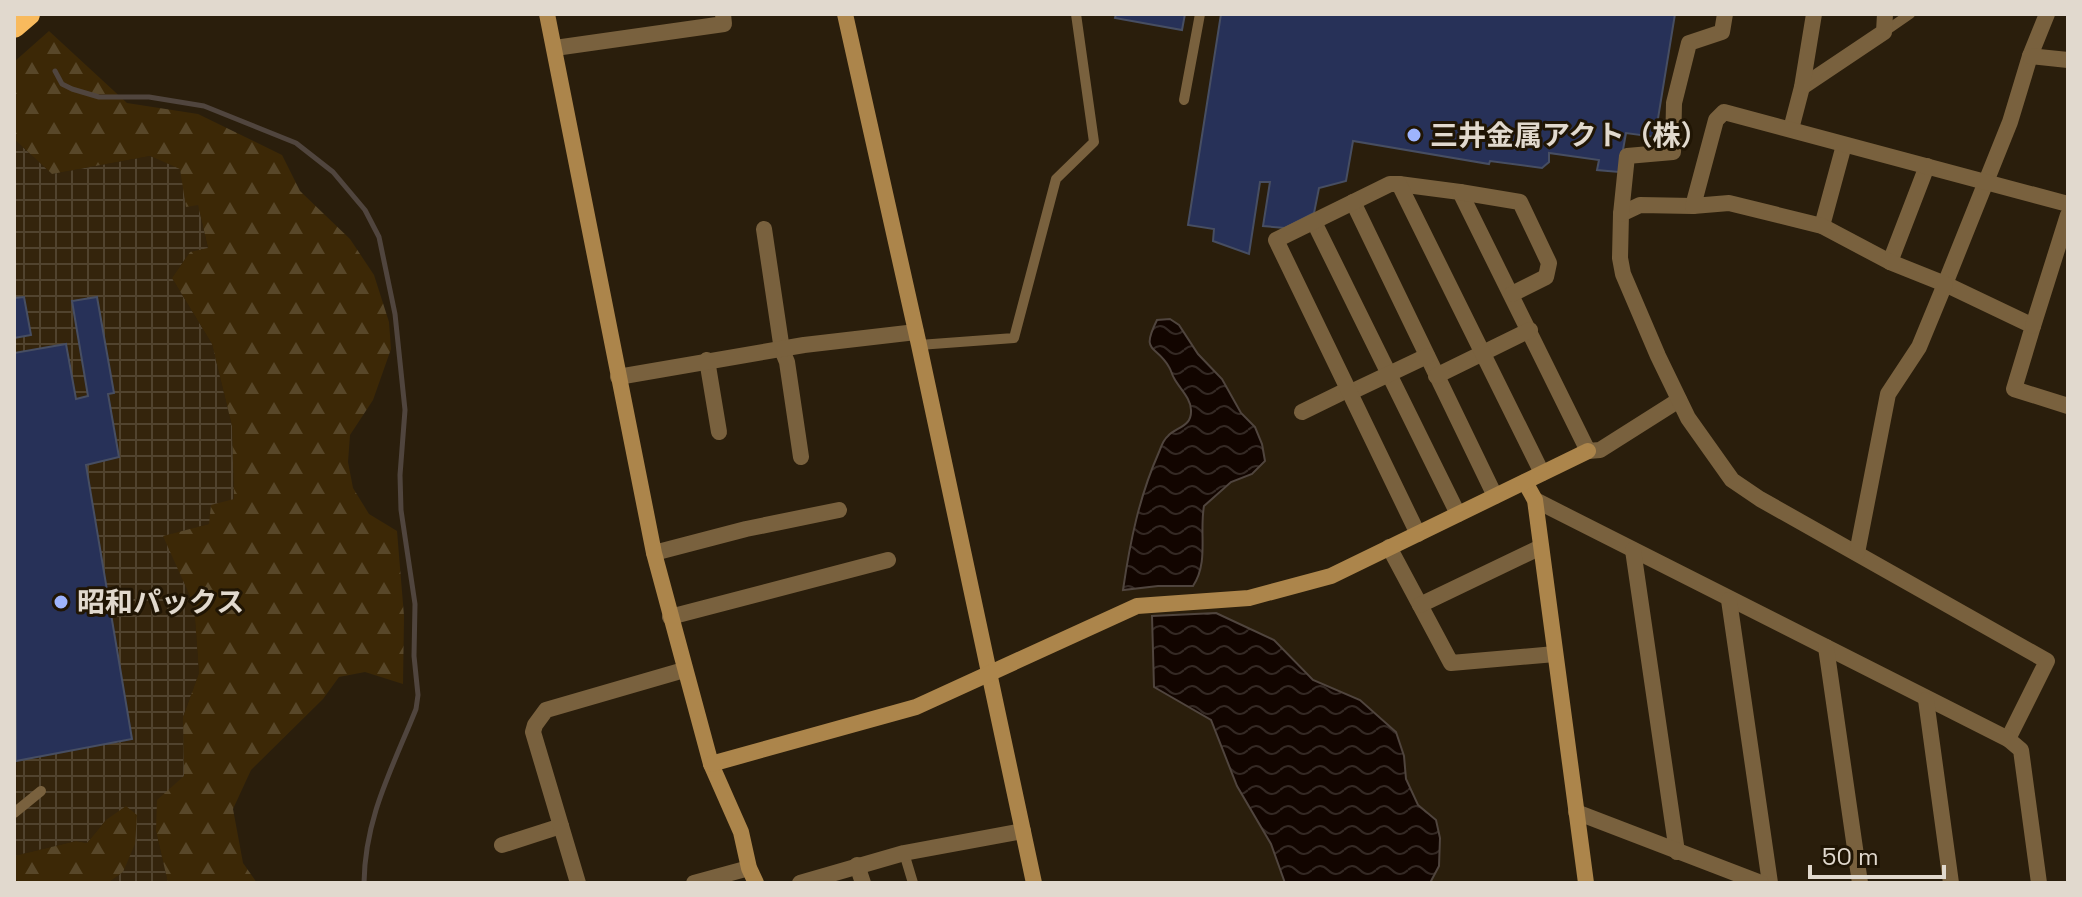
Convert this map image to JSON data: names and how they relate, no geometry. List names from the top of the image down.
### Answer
{
  "places": ["三井金属アクト（株）", "昭和パックス"],
  "scale_bar": "50 m"
}
